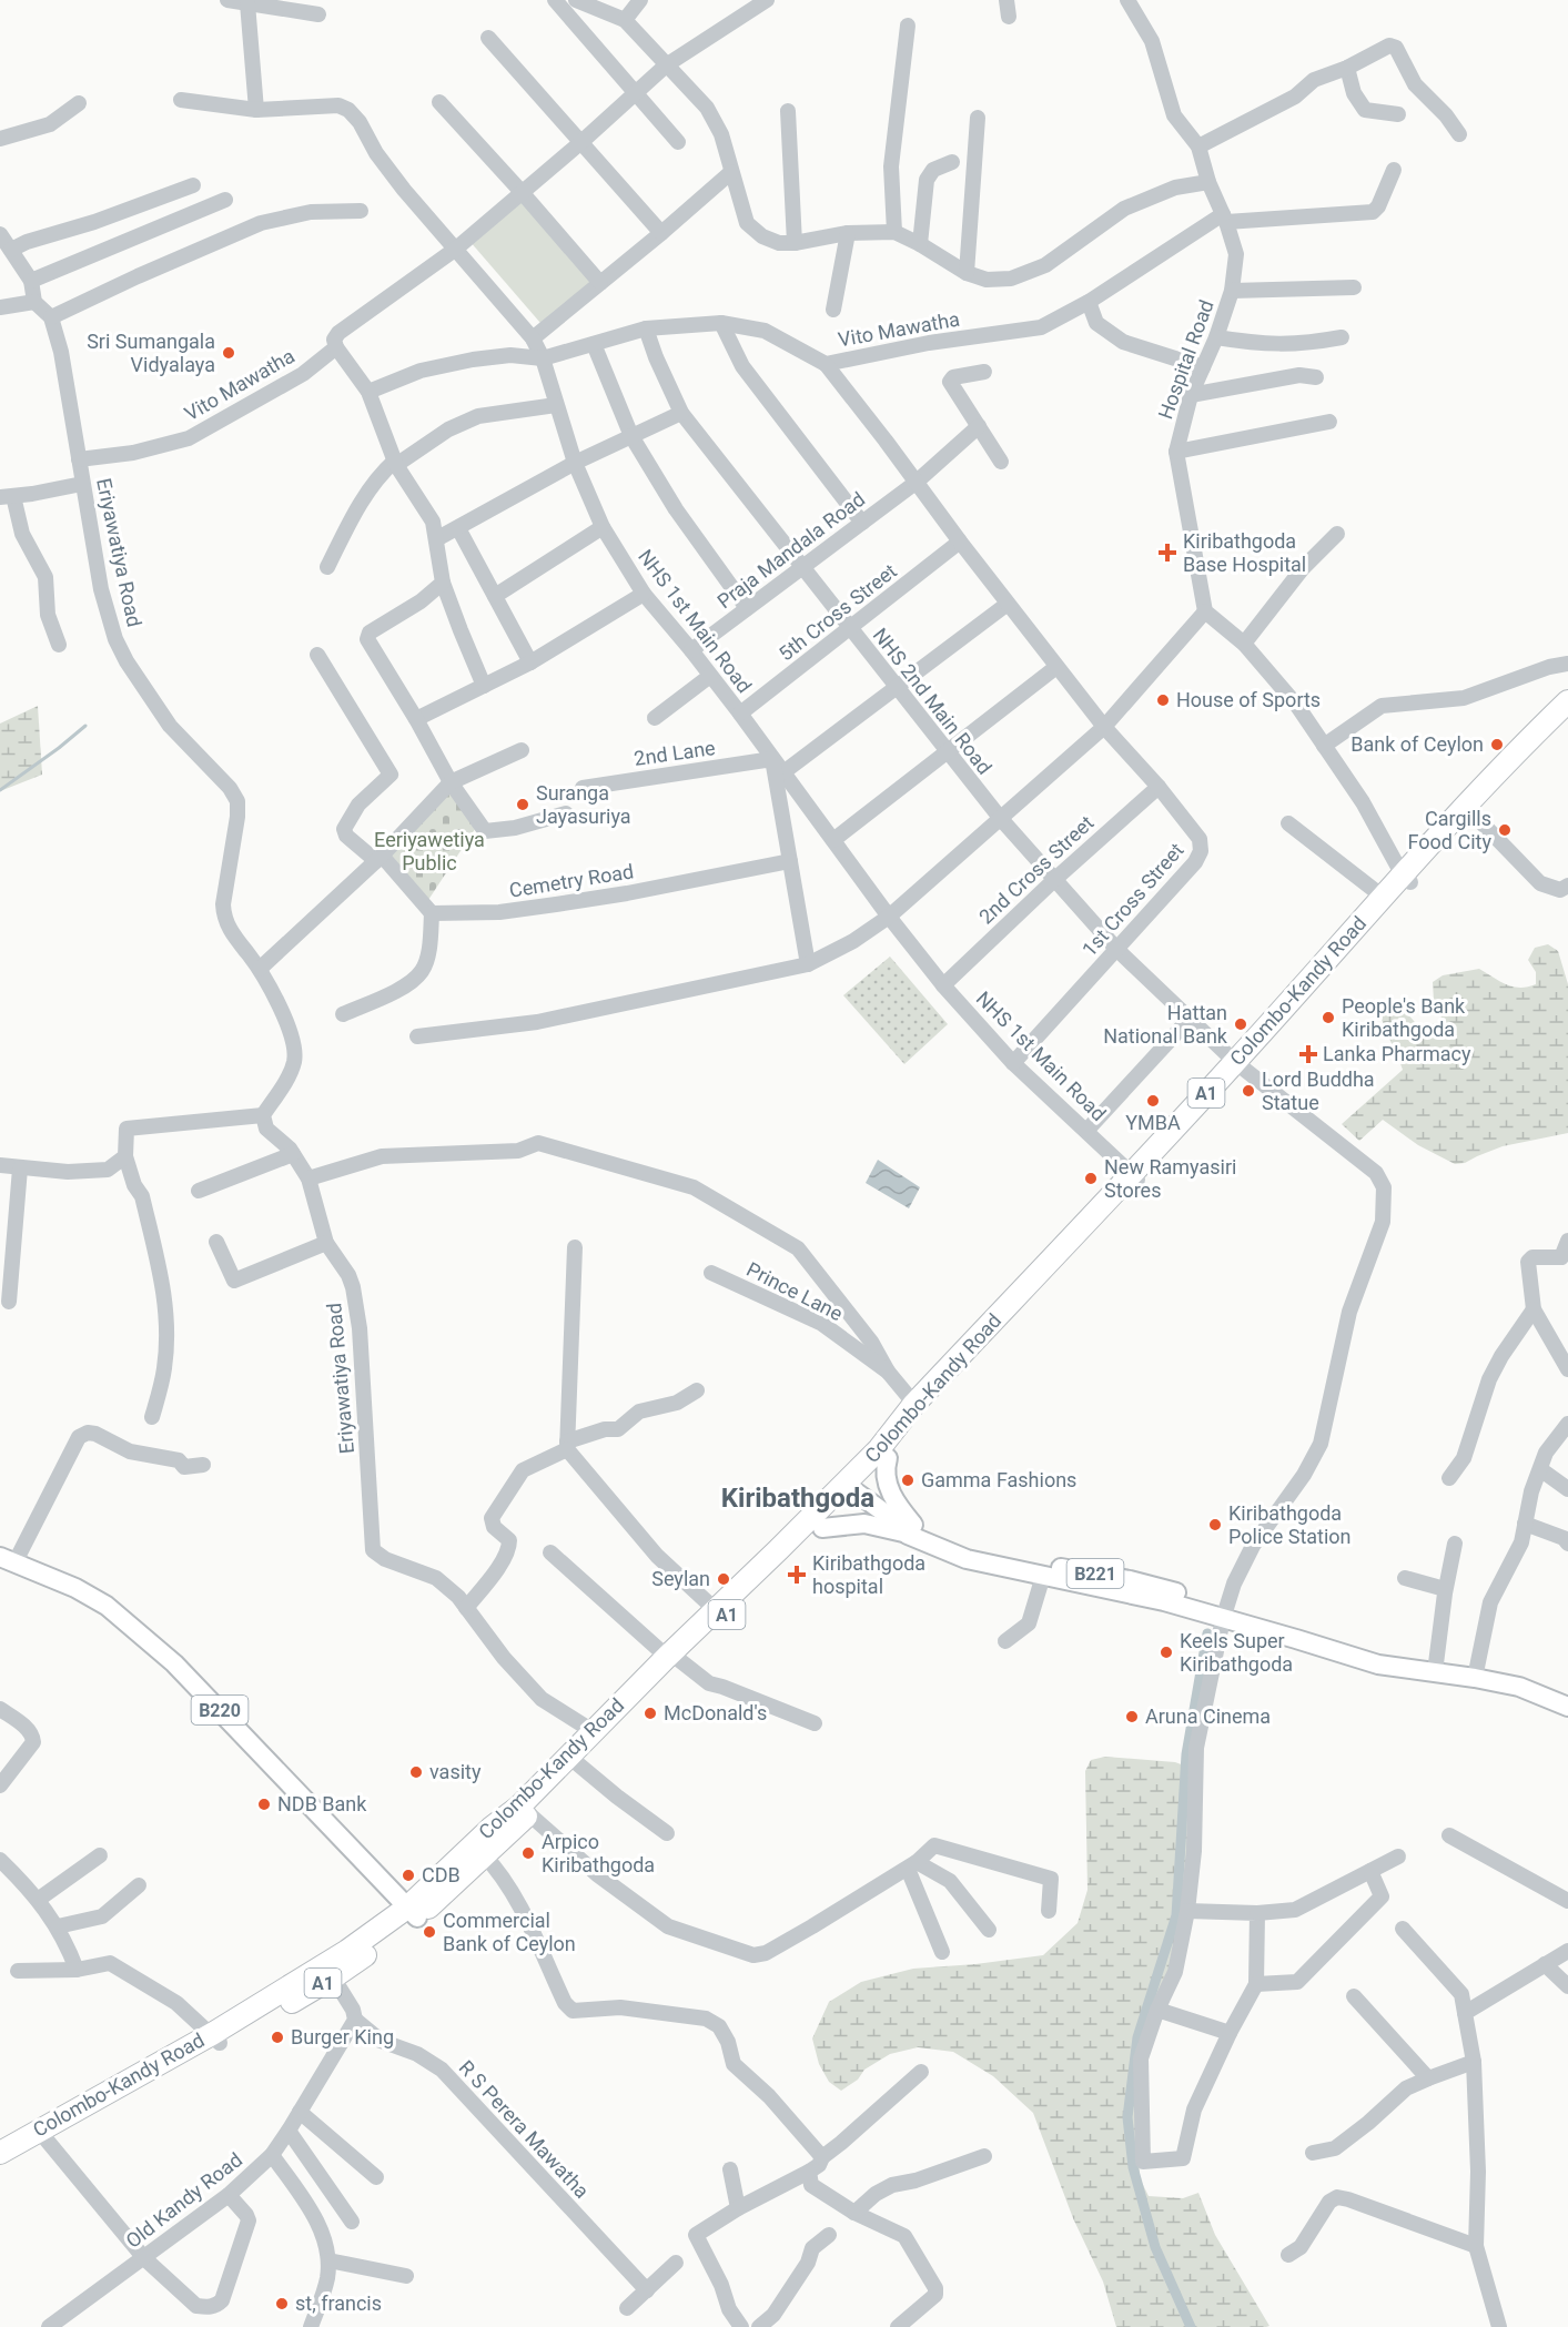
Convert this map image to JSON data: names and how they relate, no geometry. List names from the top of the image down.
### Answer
{
  "streets": {
    "highway": ["Colombo-Kandy Road", "A1"],
    "main road": ["B221", "B220"],
    "street": [
      "Vito Mawatha",
      "Hospital Road",
      "Praja Mandala Road",
      "Eriyawatiya Road",
      "5th Cross Street",
      "NHS 1st Main Road",
      "NHS 2nd Main Road",
      "2nd Lane",
      "2nd Cross Street",
      "Cemetry Road",
      "1st Cross Street",
      "Prince Lane",
      "R S Perera Mawatha",
      "Old Kandy Road"
    ]
  },
  "crossings": [
    ["Vito Mawatha", "Hospital Road"],
    ["Vito Mawatha", "Eriyawatiya Road"],
    ["Vito Mawatha", "NHS 1st Main Road"],
    ["Vito Mawatha", "NHS 2nd Main Road"],
    ["Vito Mawatha", "1st Cross Street"],
    ["Praja Mandala Road", "NHS 1st Main Road"],
    ["Praja Mandala Road", "NHS 2nd Main Road"],
    ["Praja Mandala Road", "1st Cross Street"],
    ["Eriyawatiya Road", "Colombo-Kandy Road"],
    ["5th Cross Street", "NHS 1st Main Road"],
    ["5th Cross Street", "NHS 2nd Main Road"],
    ["5th Cross Street", "1st Cross Street"],
    ["NHS 1st Main Road", "2nd Lane"],
    ["NHS 1st Main Road", "2nd Cross Street"],
    ["NHS 1st Main Road", "1st Cross Street"],
    ["NHS 1st Main Road", "Colombo-Kandy Road"],
    ["NHS 2nd Main Road", "2nd Cross Street"],
    ["NHS 2nd Main Road", "1st Cross Street"],
    ["NHS 2nd Main Road", "Colombo-Kandy Road"],
    ["NHS 2nd Main Road", "B221"],
    ["2nd Cross Street", "1st Cross Street"],
    ["Colombo-Kandy Road", "Prince Lane"],
    ["Colombo-Kandy Road", "B221"],
    ["Colombo-Kandy Road", "B220"],
    ["R S Perera Mawatha", "Old Kandy Road"]
  ],
  "districts": ["Kiribathgoda"],
  "parks": ["Eeriyawetiya Public"],
  "places": {
    "other": [
      "Sri Sumangala Vidyalaya",
      "House of Sports",
      "Bank of Ceylon",
      "Suranga Jayasuriya",
      "Cargills Food City",
      "People's Bank Kiribathgoda",
      "Hattan National Bank",
      "Lord Buddha Statue",
      "YMBA",
      "New Ramyasiri Stores",
      "Gamma Fashions",
      "Kiribathgoda Police Station",
      "Seylan",
      "Keels Super Kiribathgoda",
      "McDonald's",
      "Aruna Cinema",
      "vasity",
      "NDB Bank",
      "Arpico Kiribathgoda",
      "CDB",
      "Commercial Bank of Ceylon",
      "Burger King",
      "st, francis"
    ],
    "health": ["Kiribathgoda Base Hospital", "Lanka Pharmacy", "Kiribathgoda hospital"]
  }
}
